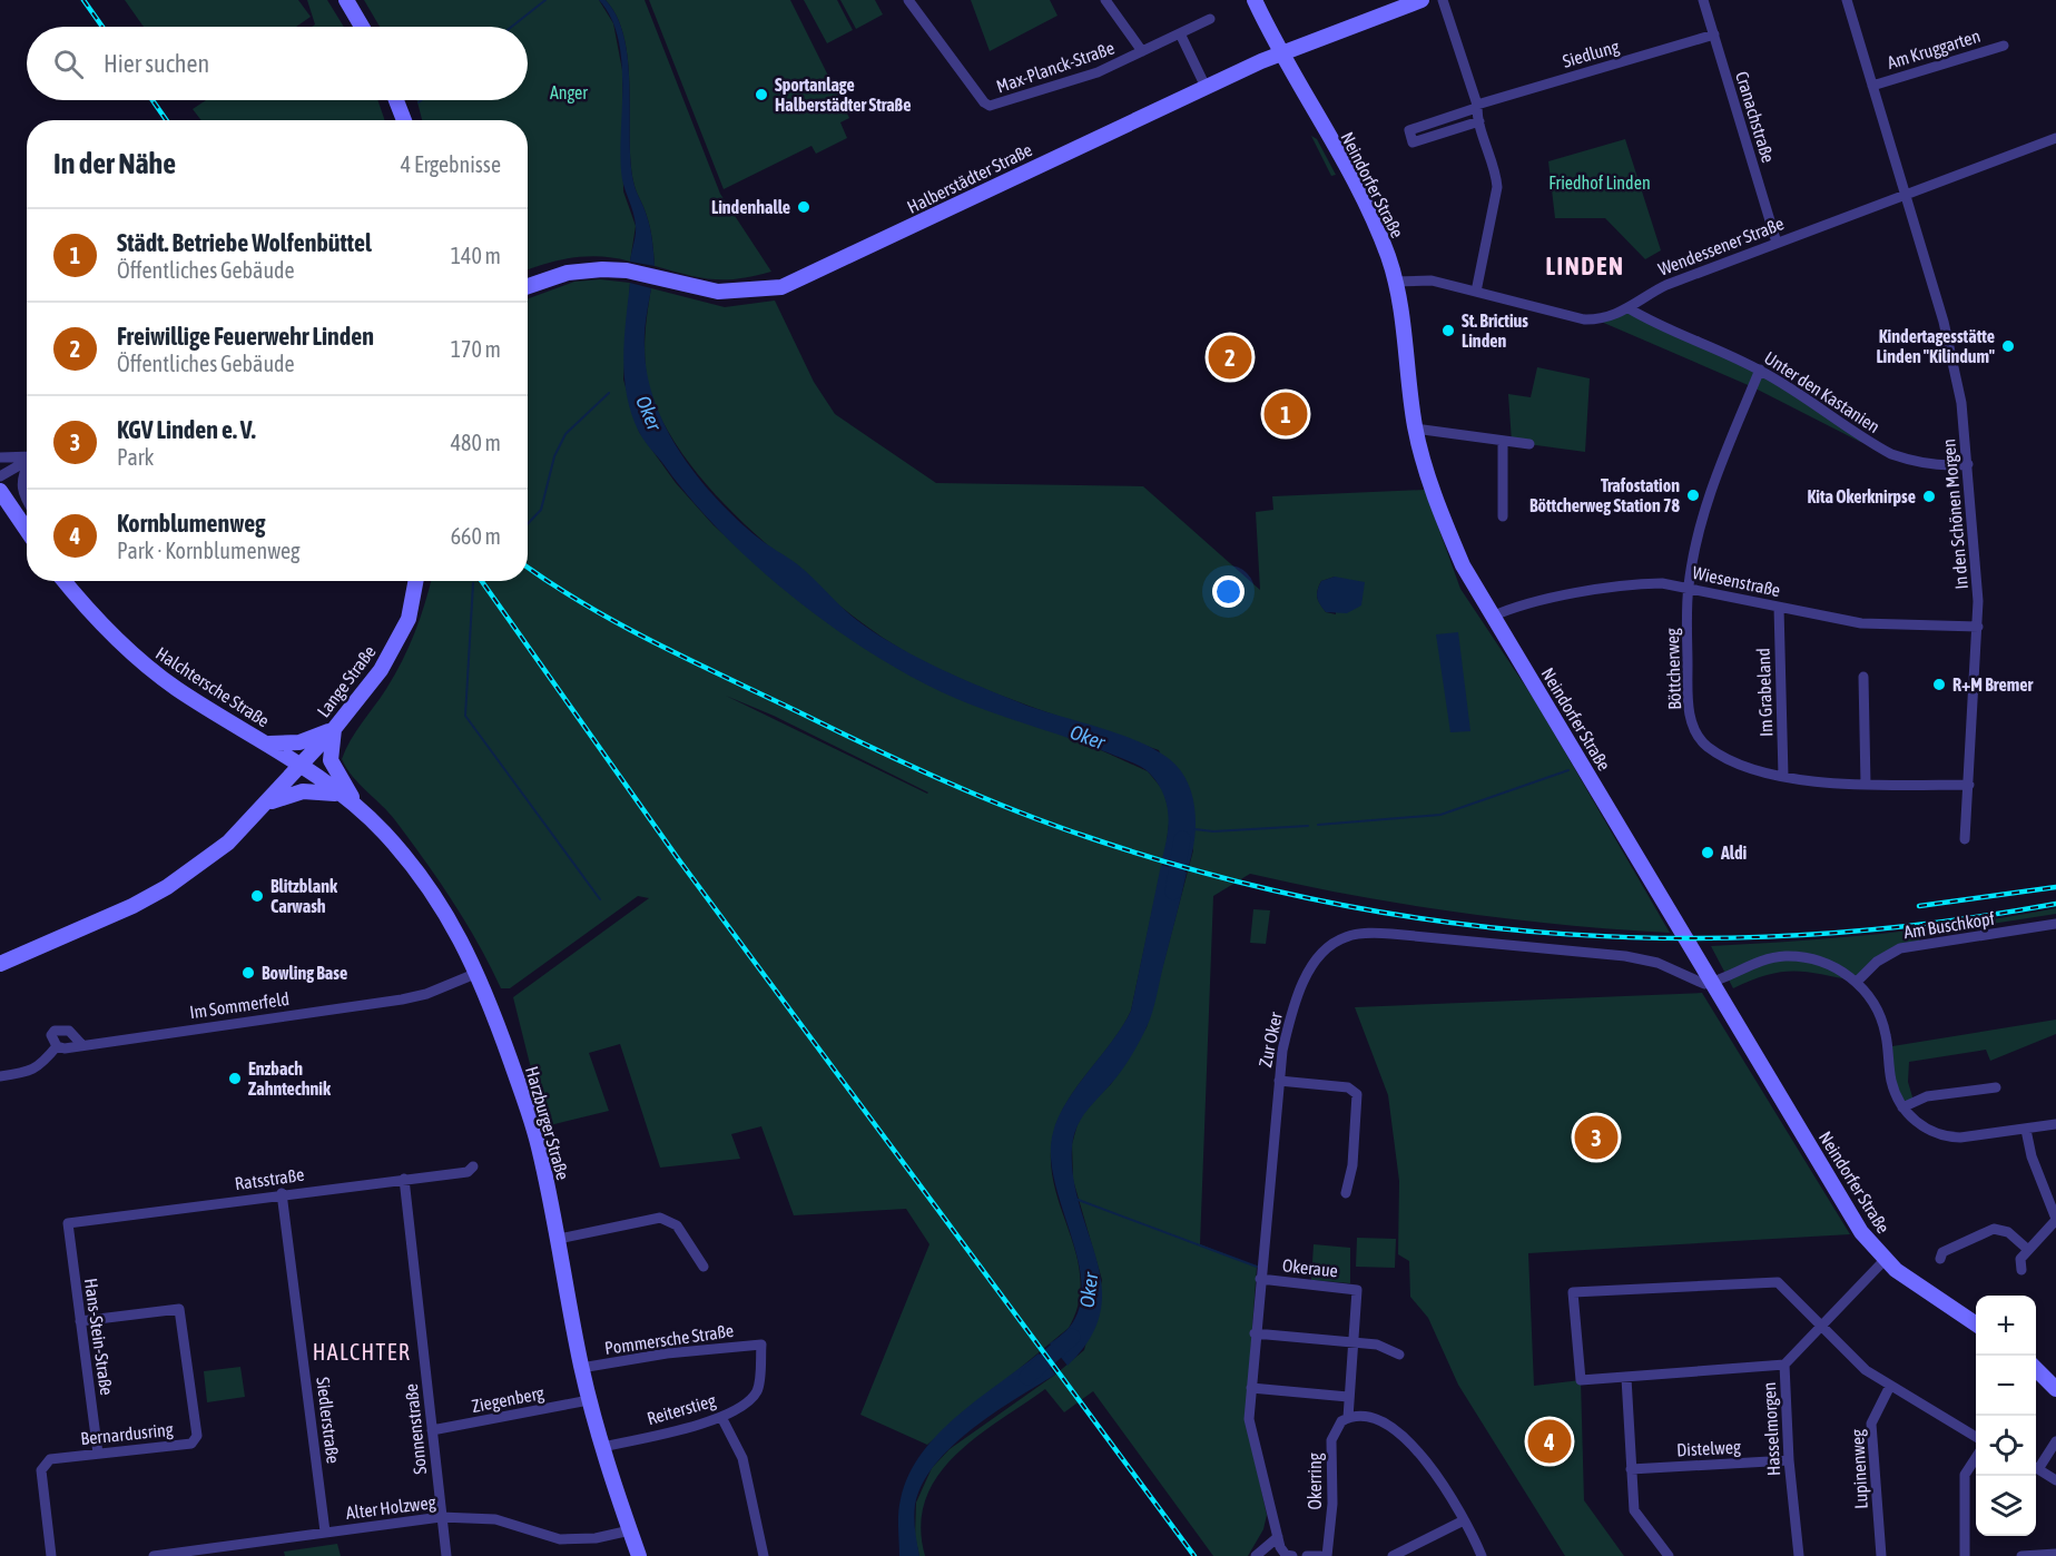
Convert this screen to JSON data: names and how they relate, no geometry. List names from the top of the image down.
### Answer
{
  "streets": {
    "main road": [
      "Halberstädter Straße",
      "Neindorfer Straße",
      "Lange Straße",
      "Halchtersche Straße",
      "Harzburger Straße"
    ],
    "street": [
      "Am Kruggarten",
      "Siedlung",
      "Max-Planck-Straße",
      "Cranachstraße",
      "Wendessener Straße",
      "Unter den Kastanien",
      "In den Schönen Morgen",
      "Wiesenstraße",
      "Böttcherweg",
      "Im Grabeland",
      "Am Buschkopf",
      "Im Sommerfeld",
      "Zur Oker",
      "Ratsstraße",
      "Okeraue",
      "Hans-Stein-Straße",
      "Pommersche Straße",
      "Ziegenberg",
      "Reiterstieg",
      "Siedlerstraße",
      "Sonnenstraße",
      "Hasselmorgen",
      "Bernardusring",
      "Distelweg",
      "Lupinenweg",
      "Okerring",
      "Alter Holzweg"
    ]
  },
  "crossings": [
    ["Am Kruggarten", "Wendessener Straße"],
    ["Am Kruggarten", "In den Schönen Morgen"],
    ["Siedlung", "Cranachstraße"],
    ["Cranachstraße", "Wendessener Straße"],
    ["Halberstädter Straße", "Neindorfer Straße"],
    ["Neindorfer Straße", "Wendessener Straße"],
    ["Neindorfer Straße", "Wiesenstraße"],
    ["Neindorfer Straße", "Zur Oker"],
    ["Neindorfer Straße", "Hasselmorgen"],
    ["Wendessener Straße", "Unter den Kastanien"],
    ["Wendessener Straße", "In den Schönen Morgen"],
    ["Unter den Kastanien", "In den Schönen Morgen"],
    ["Unter den Kastanien", "Böttcherweg"],
    ["In den Schönen Morgen", "Wiesenstraße"],
    ["In den Schönen Morgen", "Böttcherweg"],
    ["Wiesenstraße", "Böttcherweg"],
    ["Wiesenstraße", "Im Grabeland"],
    ["Böttcherweg", "Im Grabeland"],
    ["Lange Straße", "Halchtersche Straße"],
    ["Lange Straße", "Harzburger Straße"],
    ["Halchtersche Straße", "Harzburger Straße"],
    ["Im Sommerfeld", "Harzburger Straße"],
    ["Zur Oker", "Okeraue"],
    ["Harzburger Straße", "Pommersche Straße"],
    ["Harzburger Straße", "Ziegenberg"],
    ["Harzburger Straße", "Reiterstieg"],
    ["Harzburger Straße", "Alter Holzweg"],
    ["Ratsstraße", "Hans-Stein-Straße"],
    ["Ratsstraße", "Siedlerstraße"],
    ["Ratsstraße", "Sonnenstraße"],
    ["Hans-Stein-Straße", "Bernardusring"],
    ["Pommersche Straße", "Reiterstieg"],
    ["Ziegenberg", "Sonnenstraße"],
    ["Siedlerstraße", "Alter Holzweg"],
    ["Sonnenstraße", "Alter Holzweg"],
    ["Hasselmorgen", "Distelweg"]
  ],
  "districts": ["LINDEN", "HALCHTER"],
  "water": ["Oker"],
  "parks": ["Anger", "Friedhof Linden"],
  "places": [
    "Sportanlage Halberstädter Straße",
    "Lindenhalle",
    "St. Brictius Linden",
    "Kindertagesstätte Linden \"Kilindum\"",
    "Trafostation Böttcherweg Station 78",
    "Kita Okerknirpse",
    "R+M Bremer",
    "Aldi",
    "Blitzblank Carwash",
    "Bowling Base",
    "Enzbach Zahntechnik"
  ],
  "page": {
    "search": "Hier suchen",
    "heading": ["In der Nähe", "4 Ergebnisse"],
    "list": [
      {
        "mark": "1",
        "name": "Städt. Betriebe Wolfenbüttel",
        "note": "Öffentliches Gebäude",
        "value": "140 m"
      },
      {
        "mark": "2",
        "name": "Freiwillige Feuerwehr Linden",
        "note": "Öffentliches Gebäude",
        "value": "170 m"
      },
      {
        "mark": "3",
        "name": "KGV Linden e. V.",
        "note": "Park",
        "value": "480 m"
      },
      {
        "mark": "4",
        "name": "Kornblumenweg",
        "note": "Park · Kornblumenweg",
        "value": "660 m"
      }
    ],
    "pins": [
      "2",
      "1",
      "3",
      "4"
    ],
    "map_buttons": ["+", "−"]
  }
}
